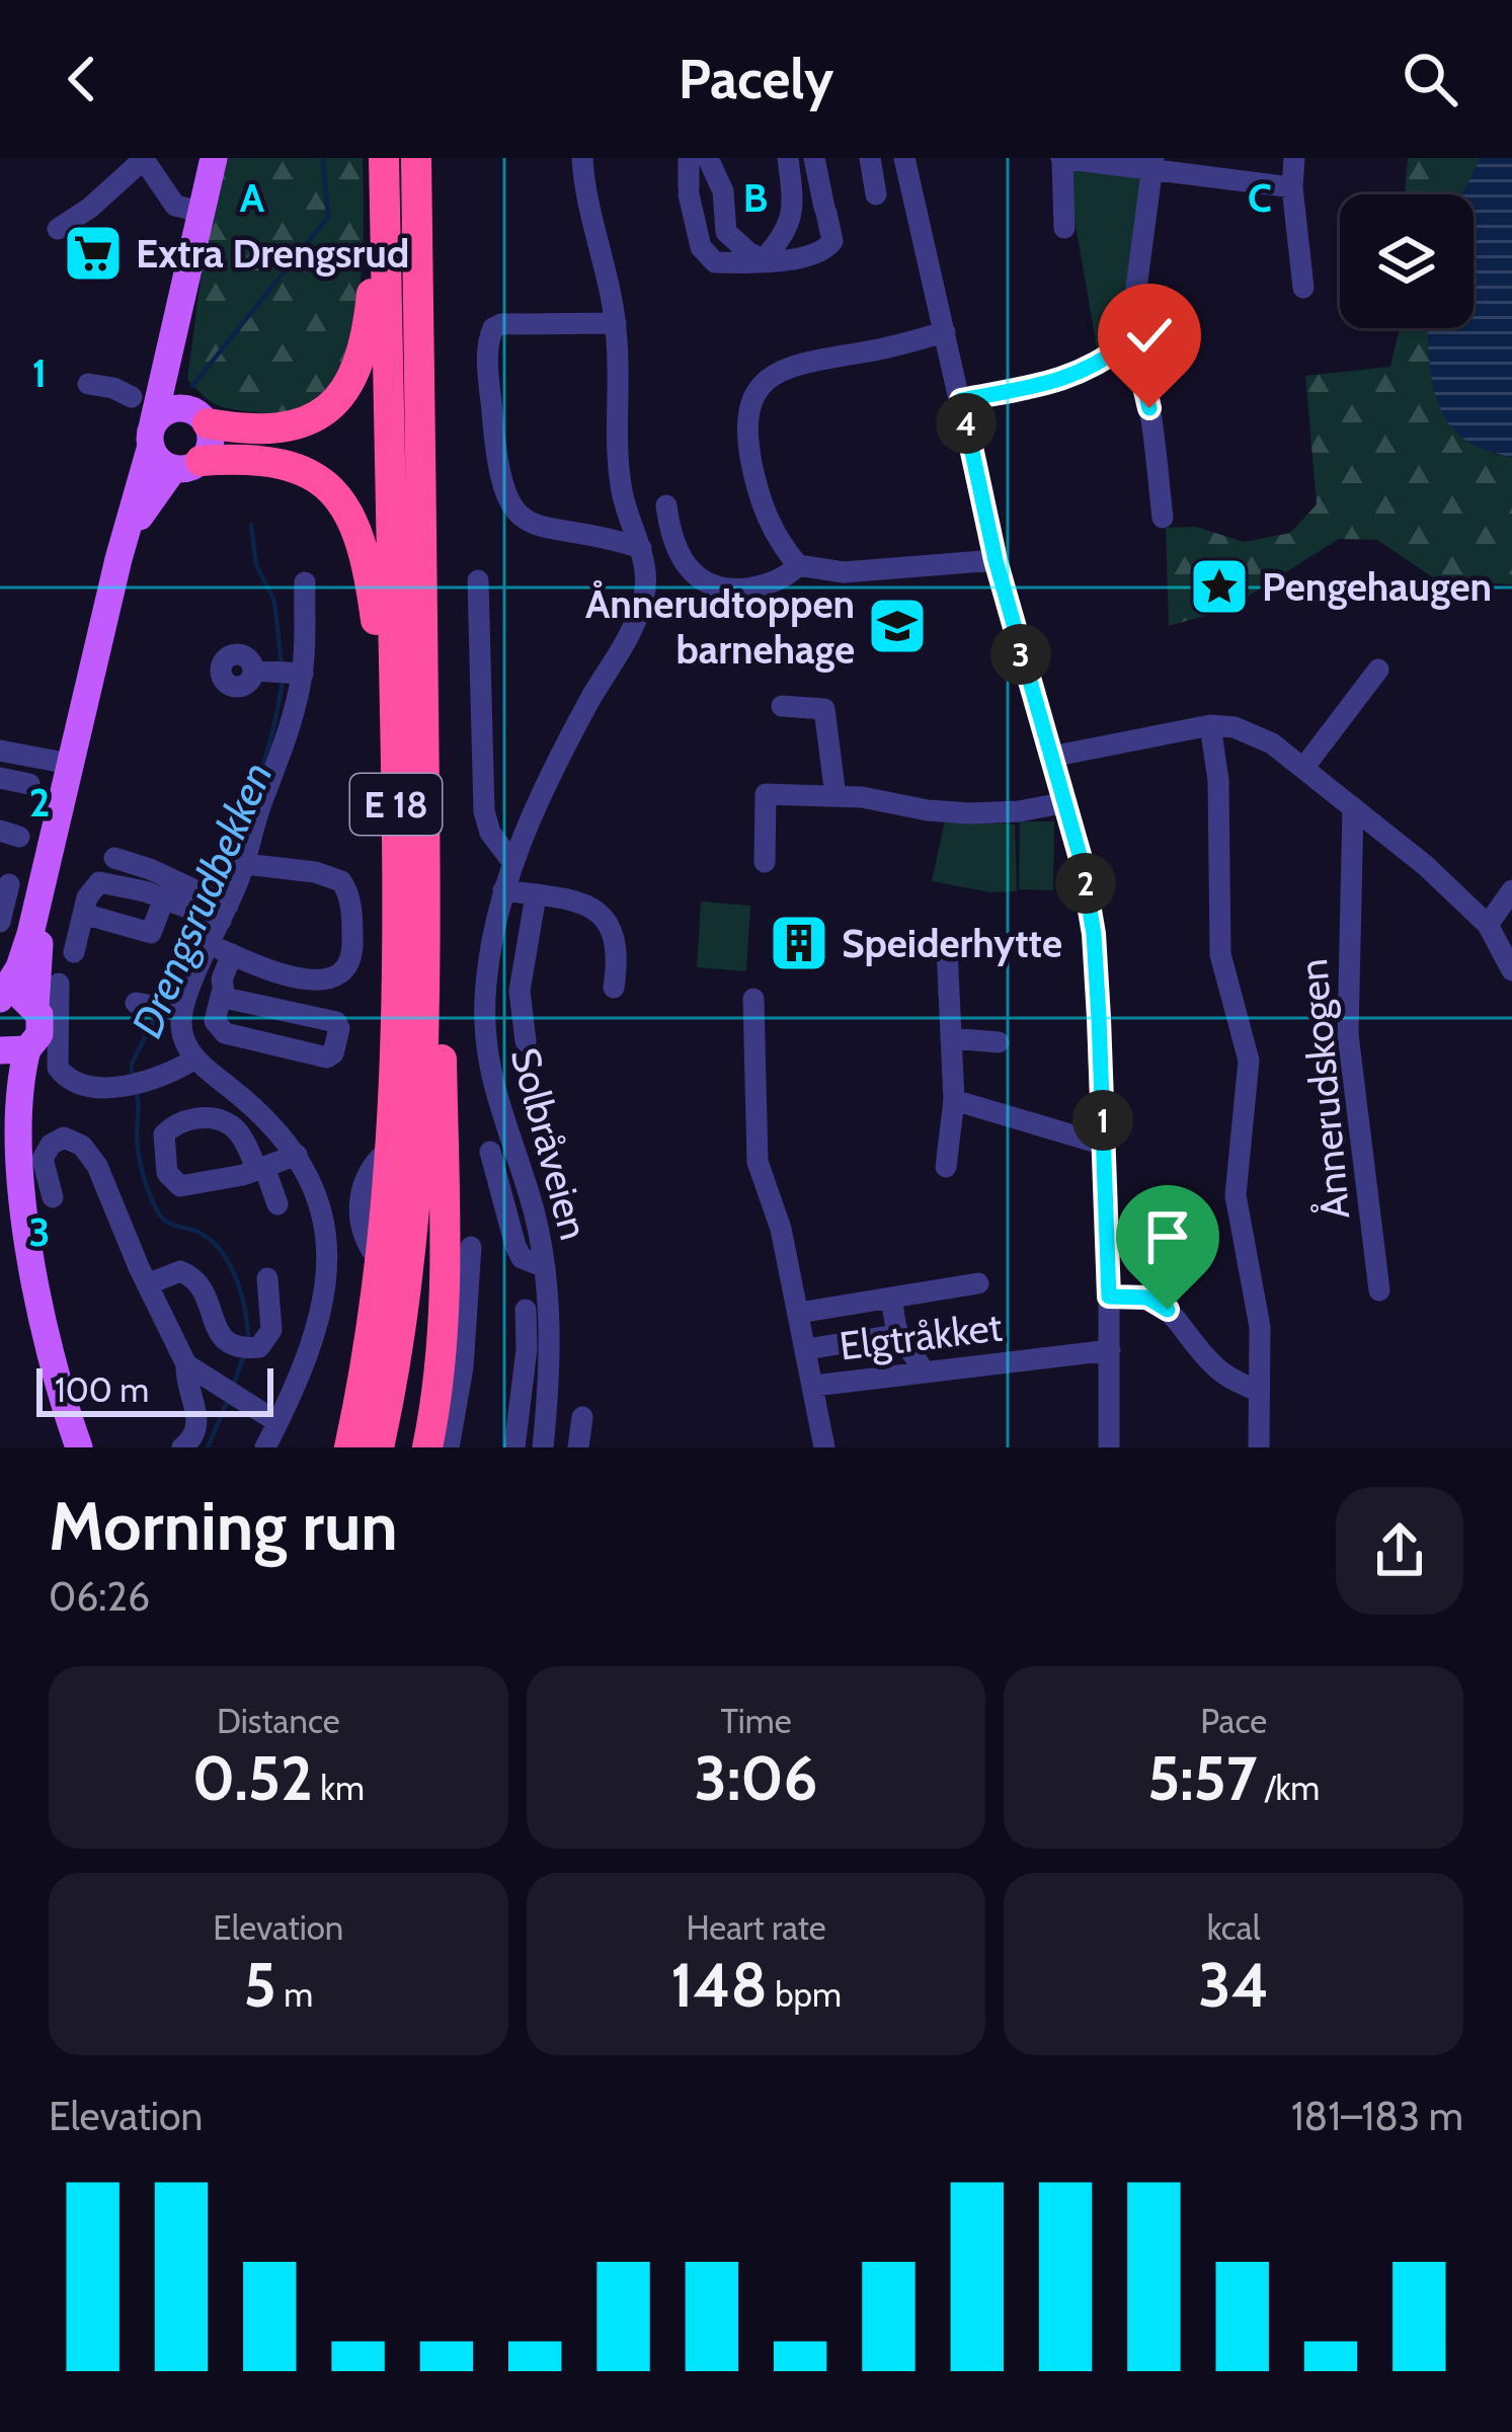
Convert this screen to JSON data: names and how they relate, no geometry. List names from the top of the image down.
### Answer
{
  "streets": {
    "highway": ["E 18"],
    "street": ["Ånnerudskogen", "Solbråveien", "Elgtråkket"]
  },
  "water": ["Drengsrudbekken"],
  "places": {
    "supermarket": ["Extra Drengsrud"],
    "place": ["Pengehaugen"],
    "school or university": ["Ånnerudtoppen barnehage"],
    "building": ["Speiderhytte"]
  },
  "scale_bar": "100 m",
  "page": {
    "header": "Pacely",
    "pins": [
      "4",
      "3",
      "2",
      "1"
    ],
    "scale": "100 m",
    "heading": ["Morning run", "06:26"],
    "stats": [
      ["Distance", "0.52 km"],
      ["Time", "3:06"],
      ["Pace", "5:57 /km"],
      ["Elevation", "5 m"],
      ["Heart rate", "148 bpm"],
      ["kcal", "34"]
    ],
    "chart": ["Elevation", "181–183 m"]
  },
  "grid": {
    "columns": ["A", "B", "C"],
    "rows": ["1", "2", "3"]
  }
}
